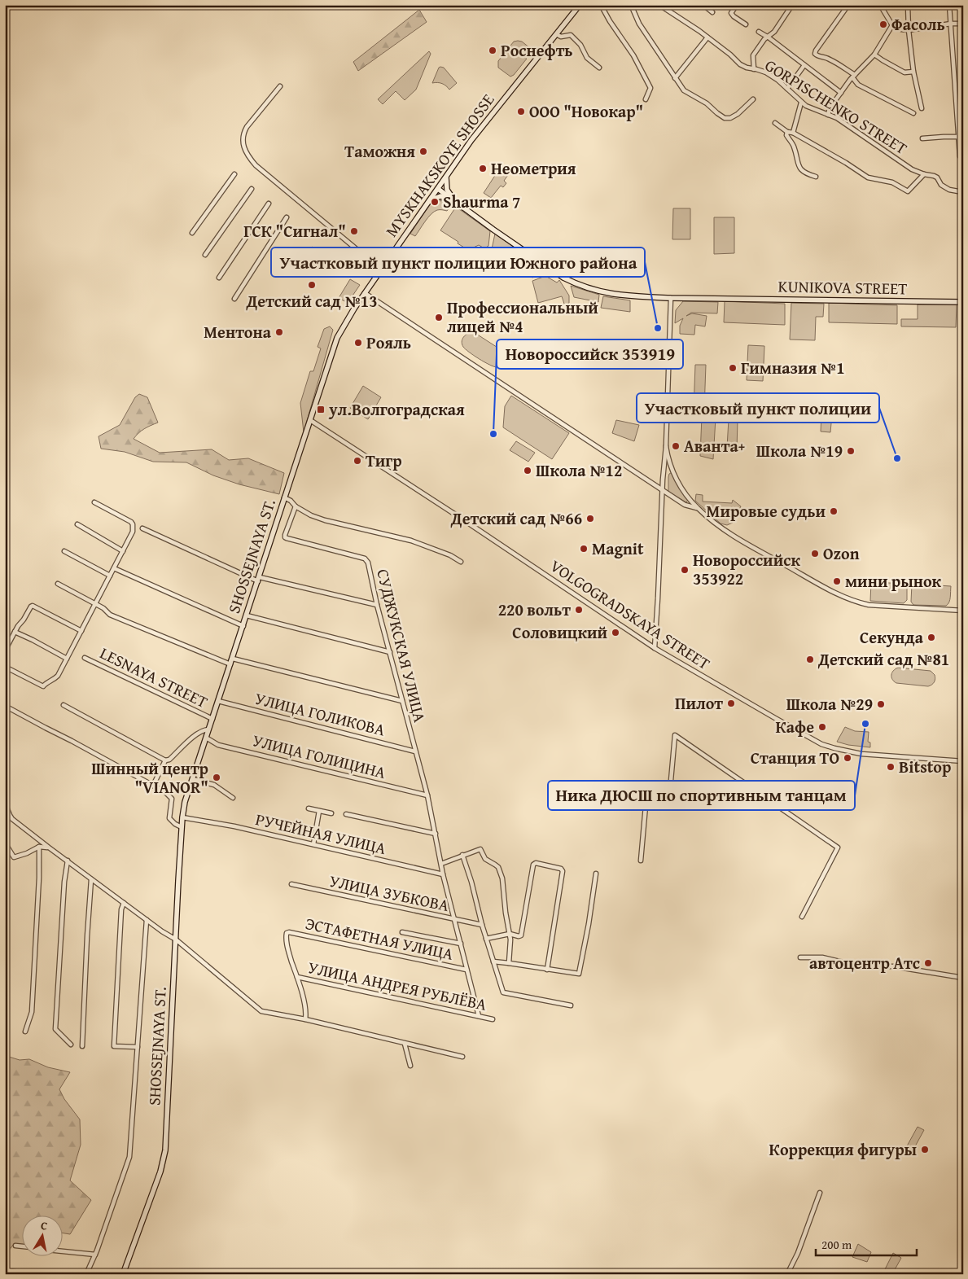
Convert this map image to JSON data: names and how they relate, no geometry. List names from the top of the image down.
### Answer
{
  "streets": {
    "street": [
      "GORPISCHENKO STREET",
      "MYSKHAKSKOYE SHOSSE",
      "SHOSSEJNAYA ST.",
      "VOLGOGRADSKAYA STREET",
      "СУДЖУКСКАЯ УЛИЦА",
      "LESNAYA STREET",
      "УЛИЦА ГОЛИКОВА",
      "УЛИЦА ГОЛИЦИНА",
      "РУЧЕЙНАЯ УЛИЦА",
      "УЛИЦА ЗУБКОВА",
      "ЭСТАФЕТНАЯ УЛИЦА",
      "УЛИЦА АНДРЕЯ РУБЛЁВА"
    ]
  },
  "crossings": [
    ["MYSKHAKSKOYE SHOSSE", "SHOSSEJNAYA ST."],
    ["MYSKHAKSKOYE SHOSSE", "VOLGOGRADSKAYA STREET"],
    ["SHOSSEJNAYA ST.", "VOLGOGRADSKAYA STREET"],
    ["SHOSSEJNAYA ST.", "УЛИЦА ГОЛИКОВА"],
    ["SHOSSEJNAYA ST.", "РУЧЕЙНАЯ УЛИЦА"],
    ["СУДЖУКСКАЯ УЛИЦА", "УЛИЦА ГОЛИКОВА"],
    ["СУДЖУКСКАЯ УЛИЦА", "УЛИЦА ГОЛИЦИНА"],
    ["ЭСТАФЕТНАЯ УЛИЦА", "УЛИЦА АНДРЕЯ РУБЛЁВА"]
  ],
  "places": {
    "other": [
      "Фасоль",
      "Роснефть",
      "ООО \"Новокар\"",
      "Таможня",
      "Неометрия",
      "Shaurma 7",
      "ГСК \"Сигнал\"",
      "Детский сад №13",
      "Профессиональный лицей №4",
      "Участковый пункт полиции Южного района",
      "Ментона",
      "Рояль",
      "Гимназия №1",
      "Новороссийск 353919",
      "Аванта+",
      "Школа №19",
      "Участковый пункт полиции",
      "Тигр",
      "Школа №12",
      "Мировые судьи",
      "Детский сад №66",
      "Magnit",
      "Ozon",
      "Новороссийск 353922",
      "мини рынок",
      "220 вольт",
      "Соловицкий",
      "Секунда",
      "Детский сад №81",
      "Пилот",
      "Школа №29",
      "Ника ДЮСШ по спортивным танцам",
      "Кафе",
      "Станция ТО",
      "Bitstop",
      "Шинный центр \"VIANOR\"",
      "автоцентр Атс",
      "Коррекция фигуры"
    ],
    "transit": ["ул.Волгоградская"]
  },
  "scale_bar": "200 m",
  "north": "top"
}
